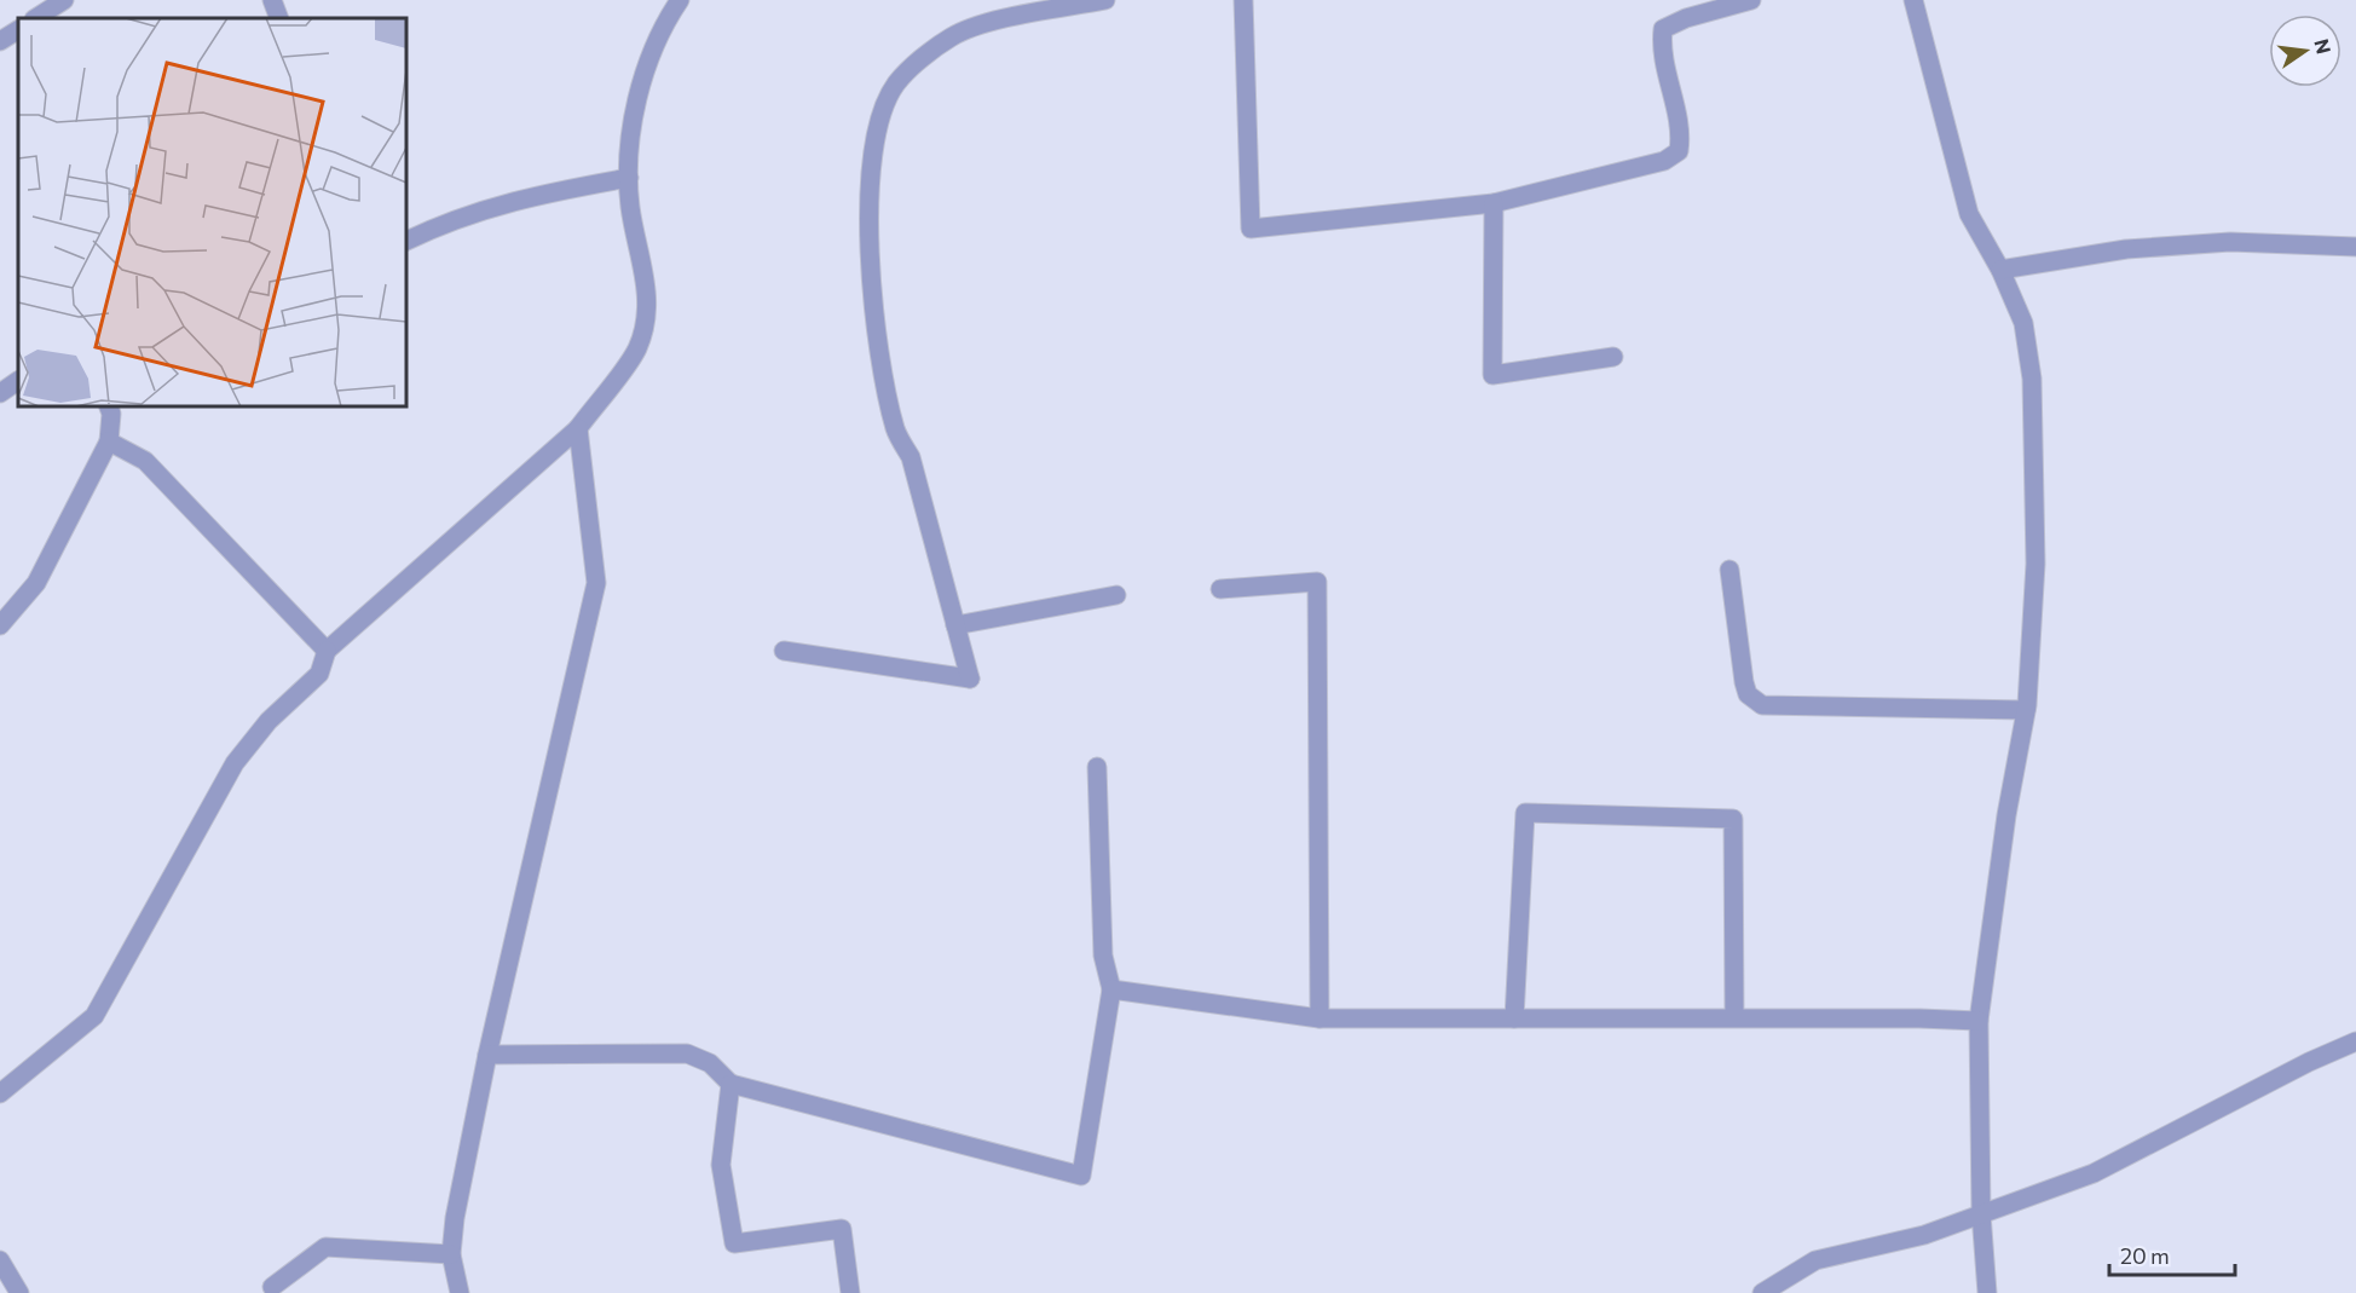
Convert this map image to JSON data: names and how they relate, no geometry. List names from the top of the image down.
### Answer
{
  "scale_bar": "20 m",
  "north": "right"
}
